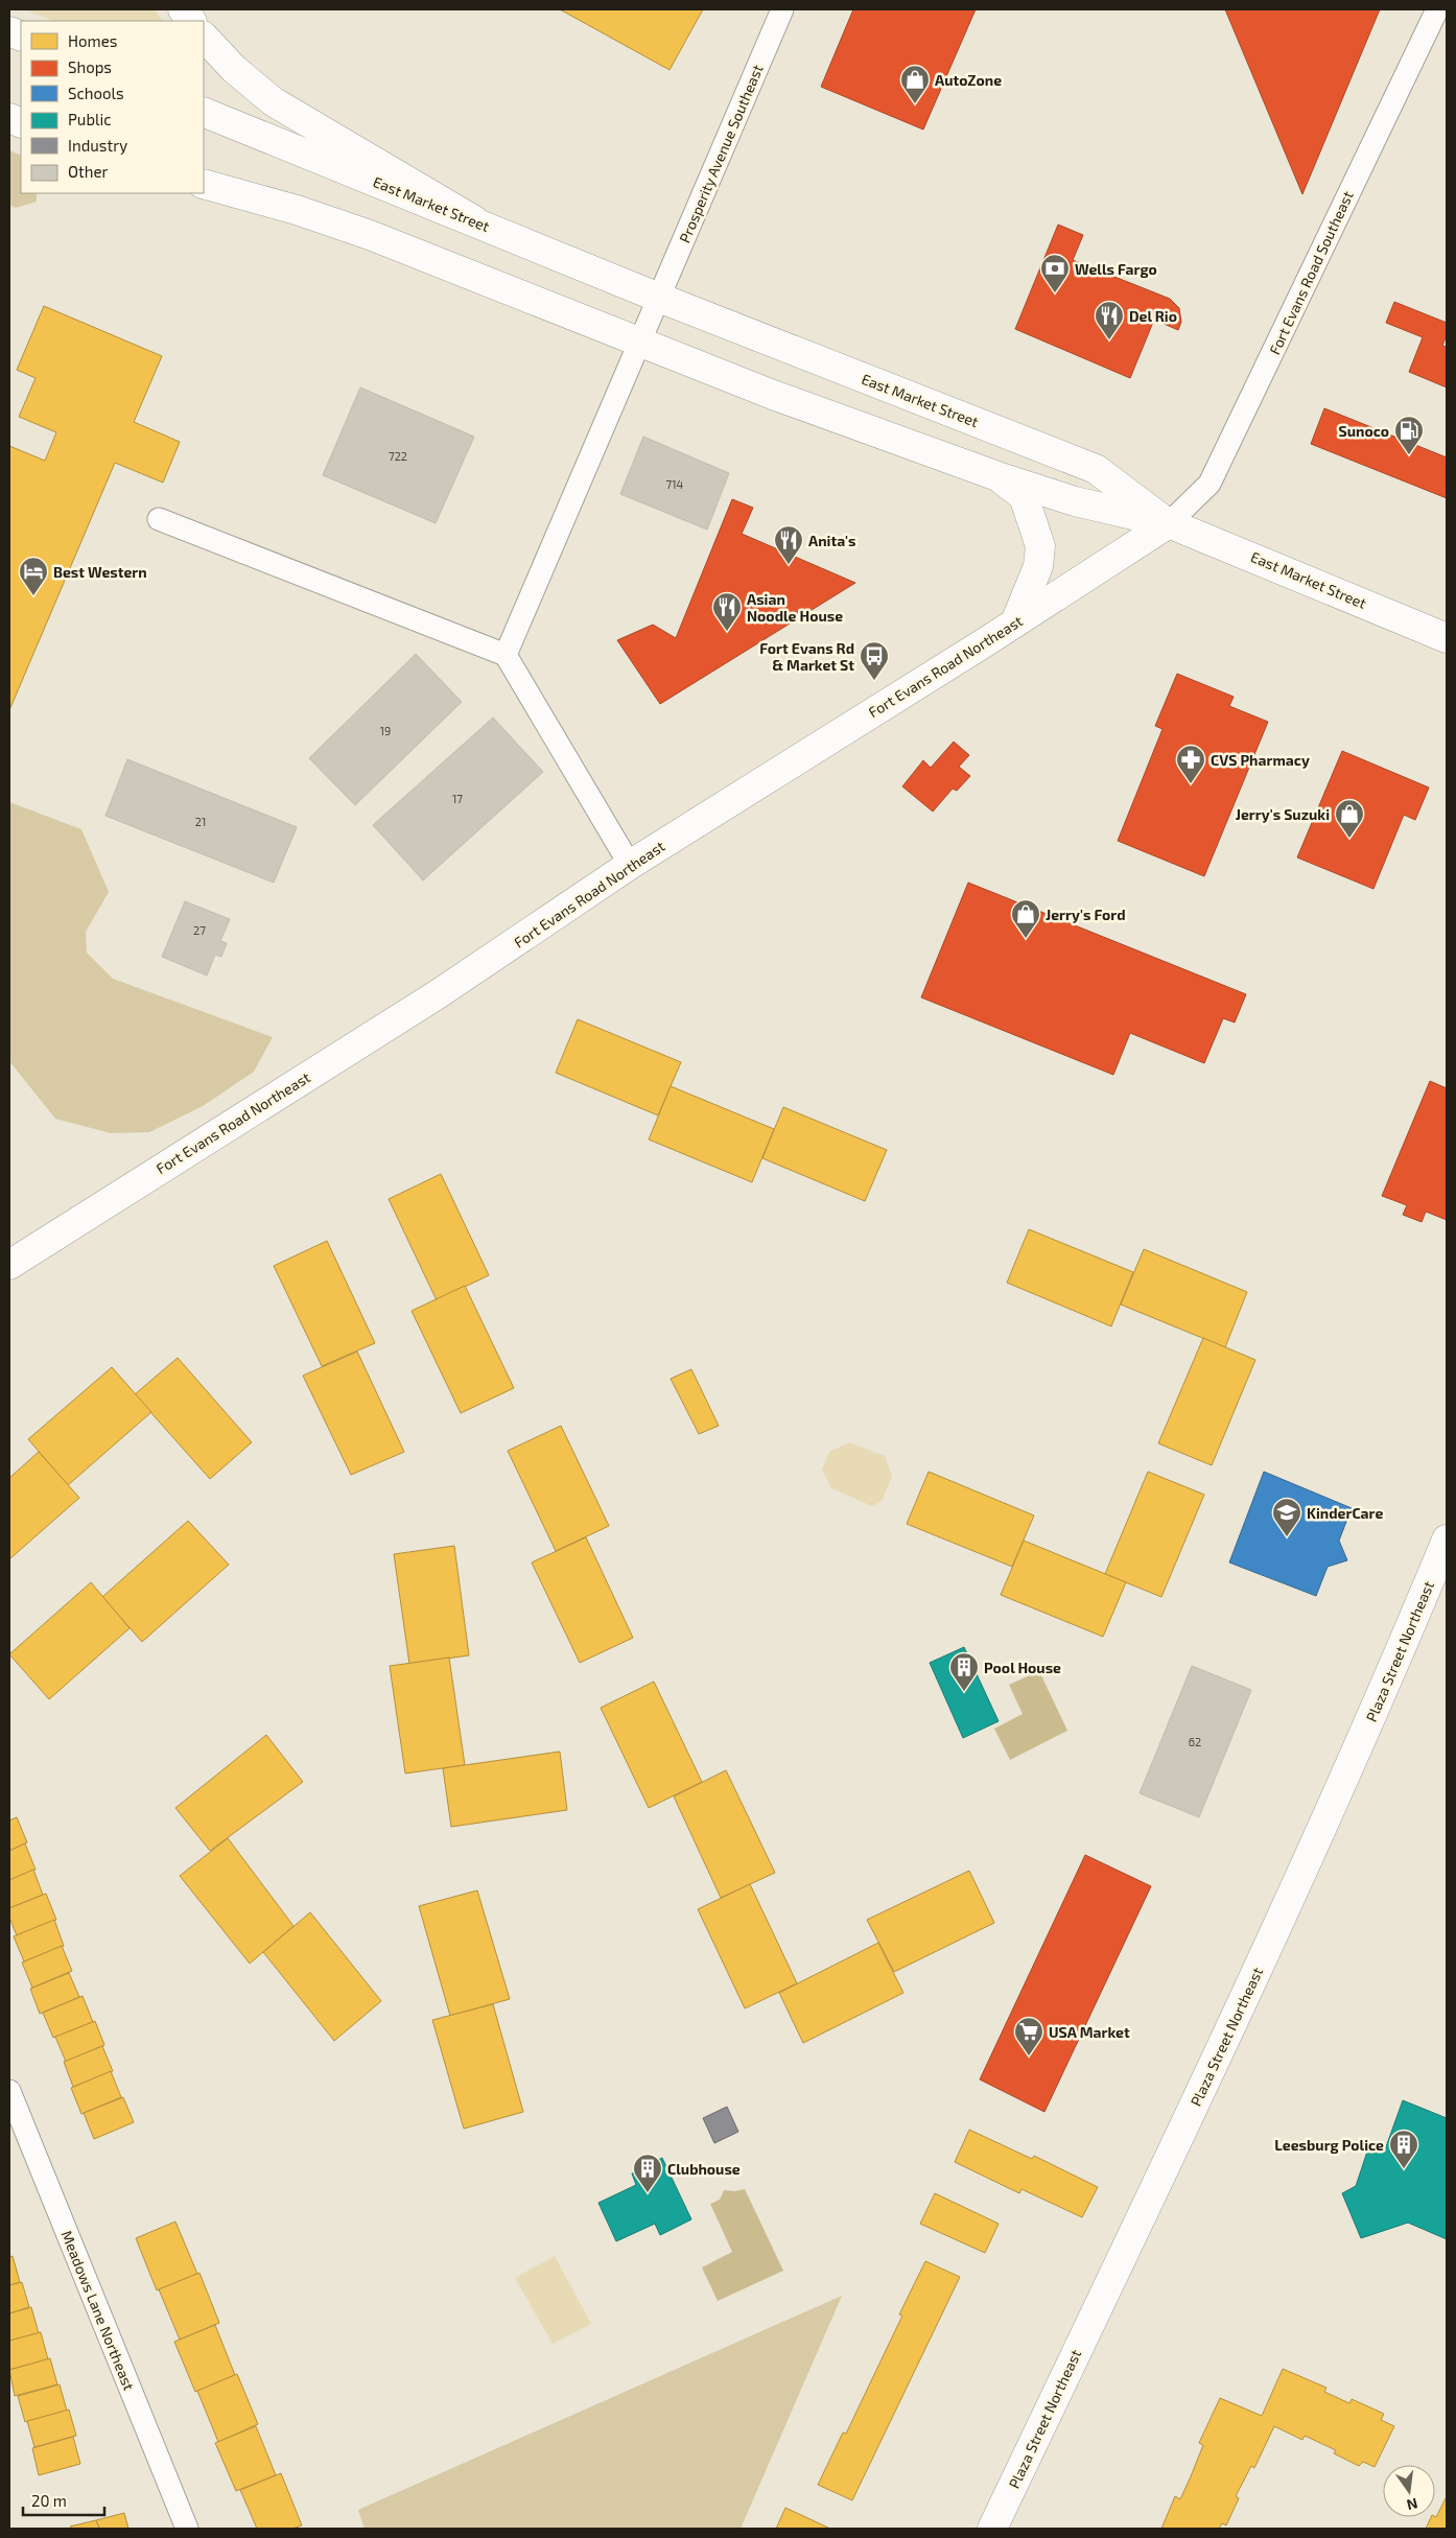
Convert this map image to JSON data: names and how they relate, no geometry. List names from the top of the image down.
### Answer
{
  "streets": {
    "main road": ["East Market Street", "Fort Evans Road Northeast", "Plaza Street Northeast"],
    "street": ["Prosperity Avenue Southeast", "Fort Evans Road Southeast", "Meadows Lane Northeast"]
  },
  "crossings": [
    ["Prosperity Avenue Southeast", "East Market Street"],
    ["East Market Street", "Fort Evans Road Southeast"],
    ["East Market Street", "Fort Evans Road Northeast"],
    ["Fort Evans Road Southeast", "Fort Evans Road Northeast"]
  ],
  "places": {
    "shop": ["AutoZone", "Jerry's Suzuki", "Jerry's Ford"],
    "bank": ["Wells Fargo"],
    "restaurant": ["Del Rio", "Anita's", "Asian Noodle House"],
    "fuel station": ["Sunoco"],
    "hotel": ["Best Western"],
    "bus stop": ["Fort Evans Rd & Market St"],
    "pharmacy": ["CVS Pharmacy"],
    "school or university": ["KinderCare"],
    "building": ["Pool House", "Leesburg Police", "Clubhouse"],
    "supermarket": ["USA Market"]
  },
  "house_numbers": [
    "722",
    "714",
    "19",
    "17",
    "21",
    "27",
    "62"
  ],
  "legend": [
    "Homes",
    "Shops",
    "Schools",
    "Public",
    "Industry",
    "Other"
  ],
  "scale_bar": "20 m",
  "north": "bottom"
}
